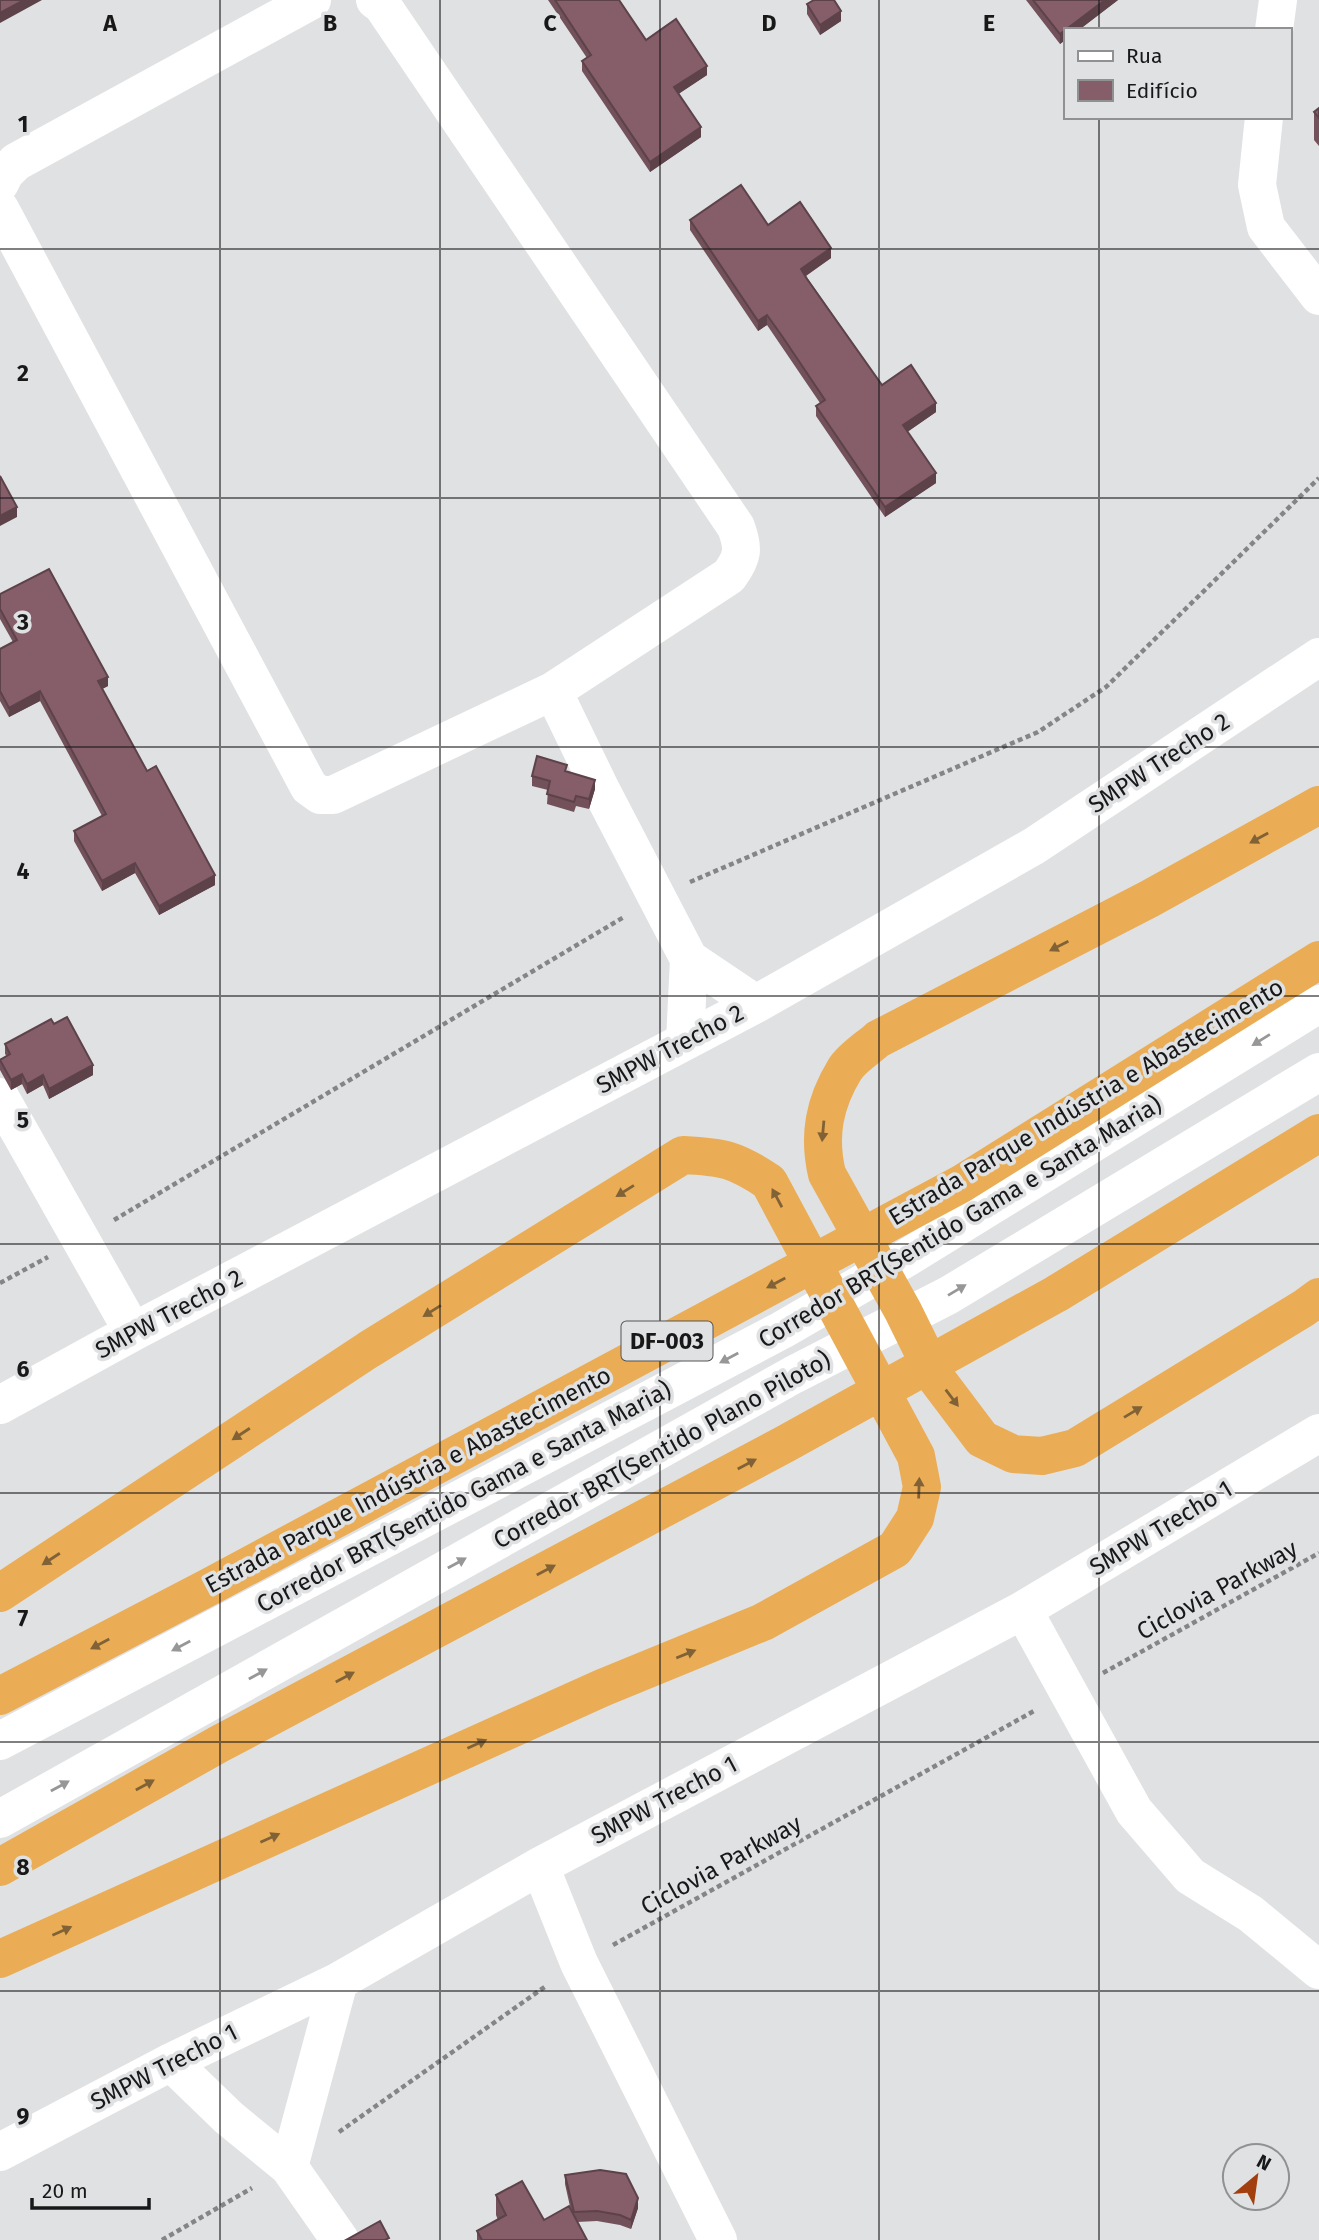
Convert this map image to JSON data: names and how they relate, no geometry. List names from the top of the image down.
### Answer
{
  "streets": {
    "highway": ["Estrada Parque Indústria e Abastecimento", "DF-003"],
    "street": [
      "SMPW Trecho 2",
      "Corredor BRT(Sentido Gama e Santa Maria)",
      "Corredor BRT(Sentido Plano Piloto)",
      "SMPW Trecho 1"
    ],
    "path": ["Ciclovia Parkway"]
  },
  "one_way": ["Corredor BRT(Sentido Gama e Santa Maria)", "Corredor BRT(Sentido Plano Piloto)"],
  "legend": ["Rua", "Edifício"],
  "scale_bar": "20 m",
  "north": "top right",
  "grid": {
    "columns": [
      "A",
      "B",
      "C",
      "D",
      "E"
    ],
    "rows": [
      "1",
      "2",
      "3",
      "4",
      "5",
      "6",
      "7",
      "8",
      "9"
    ]
  }
}
